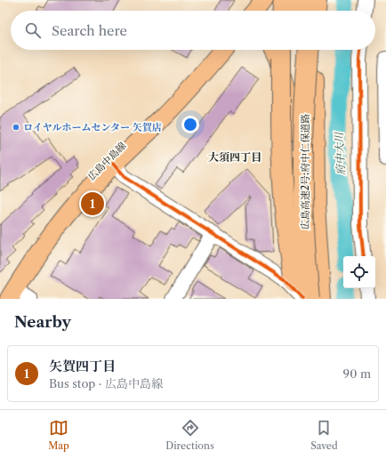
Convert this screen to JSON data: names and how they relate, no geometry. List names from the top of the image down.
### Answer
{
  "streets": {
    "highway": ["広島高速2号;府中仁保道路"],
    "main road": ["広島中島線"]
  },
  "districts": ["大須四丁目"],
  "water": ["府中大川"],
  "places": ["ロイヤルホームセンター 矢賀店"],
  "page": {
    "search": "Search here",
    "pins": "1",
    "heading": "Nearby",
    "list": [
      {
        "mark": "1",
        "name": "矢賀四丁目",
        "note": "Bus stop · 広島中島線",
        "value": "90 m"
      }
    ],
    "nav": ["Map", "Directions", "Saved"]
  }
}
